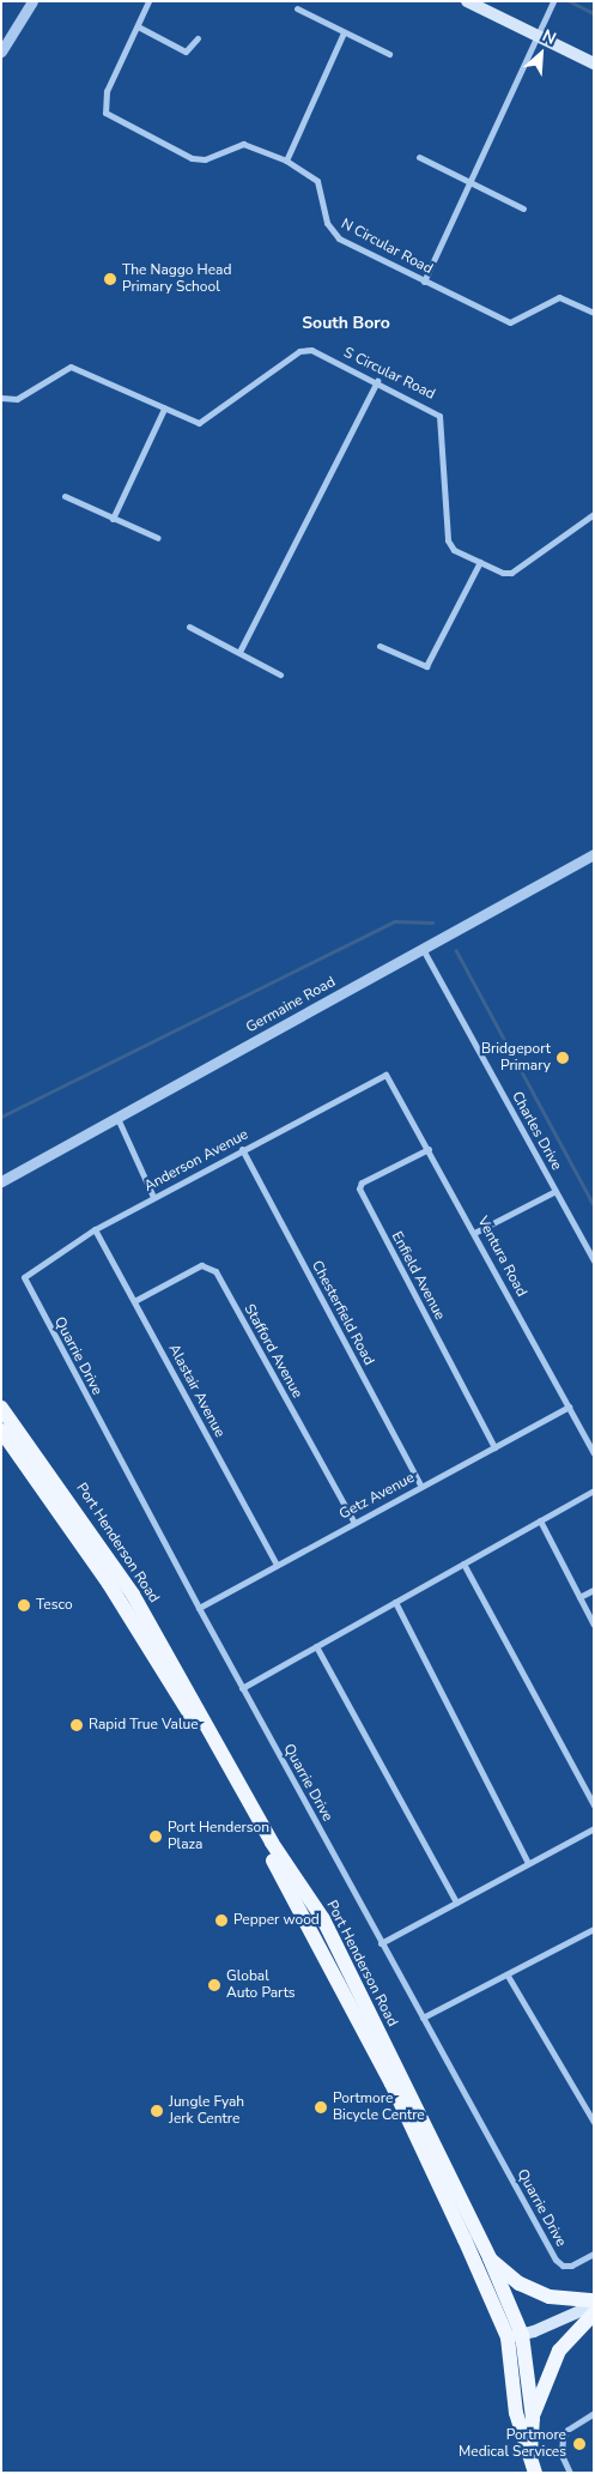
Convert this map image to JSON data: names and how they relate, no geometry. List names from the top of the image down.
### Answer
{
  "streets": {
    "main road": ["Port Henderson Road"],
    "street": [
      "N Circular Road",
      "S Circular Road",
      "Germaine Road",
      "Charles Drive",
      "Anderson Avenue",
      "Ventura Road",
      "Enfield Avenue",
      "Chesterfield Road",
      "Stafford Avenue",
      "Quarrie Drive",
      "Alastair Avenue",
      "Getz Avenue"
    ]
  },
  "crossings": [
    ["Germaine Road", "Charles Drive"],
    ["Anderson Avenue", "Ventura Road"],
    ["Anderson Avenue", "Chesterfield Road"],
    ["Anderson Avenue", "Quarrie Drive"],
    ["Anderson Avenue", "Alastair Avenue"],
    ["Ventura Road", "Enfield Avenue"],
    ["Ventura Road", "Getz Avenue"],
    ["Enfield Avenue", "Getz Avenue"],
    ["Chesterfield Road", "Getz Avenue"],
    ["Stafford Avenue", "Alastair Avenue"],
    ["Stafford Avenue", "Getz Avenue"],
    ["Quarrie Drive", "Getz Avenue"],
    ["Alastair Avenue", "Getz Avenue"]
  ],
  "districts": ["South Boro"],
  "places": [
    "The Naggo Head Primary School",
    "Bridgeport Primary",
    "Tesco",
    "Rapid True Value",
    "Port Henderson Plaza",
    "Pepper wood",
    "Global Auto Parts",
    "Portmore Bicycle Centre",
    "Jungle Fyah Jerk Centre",
    "Portmore Medical Services"
  ],
  "north": "top right"
}
